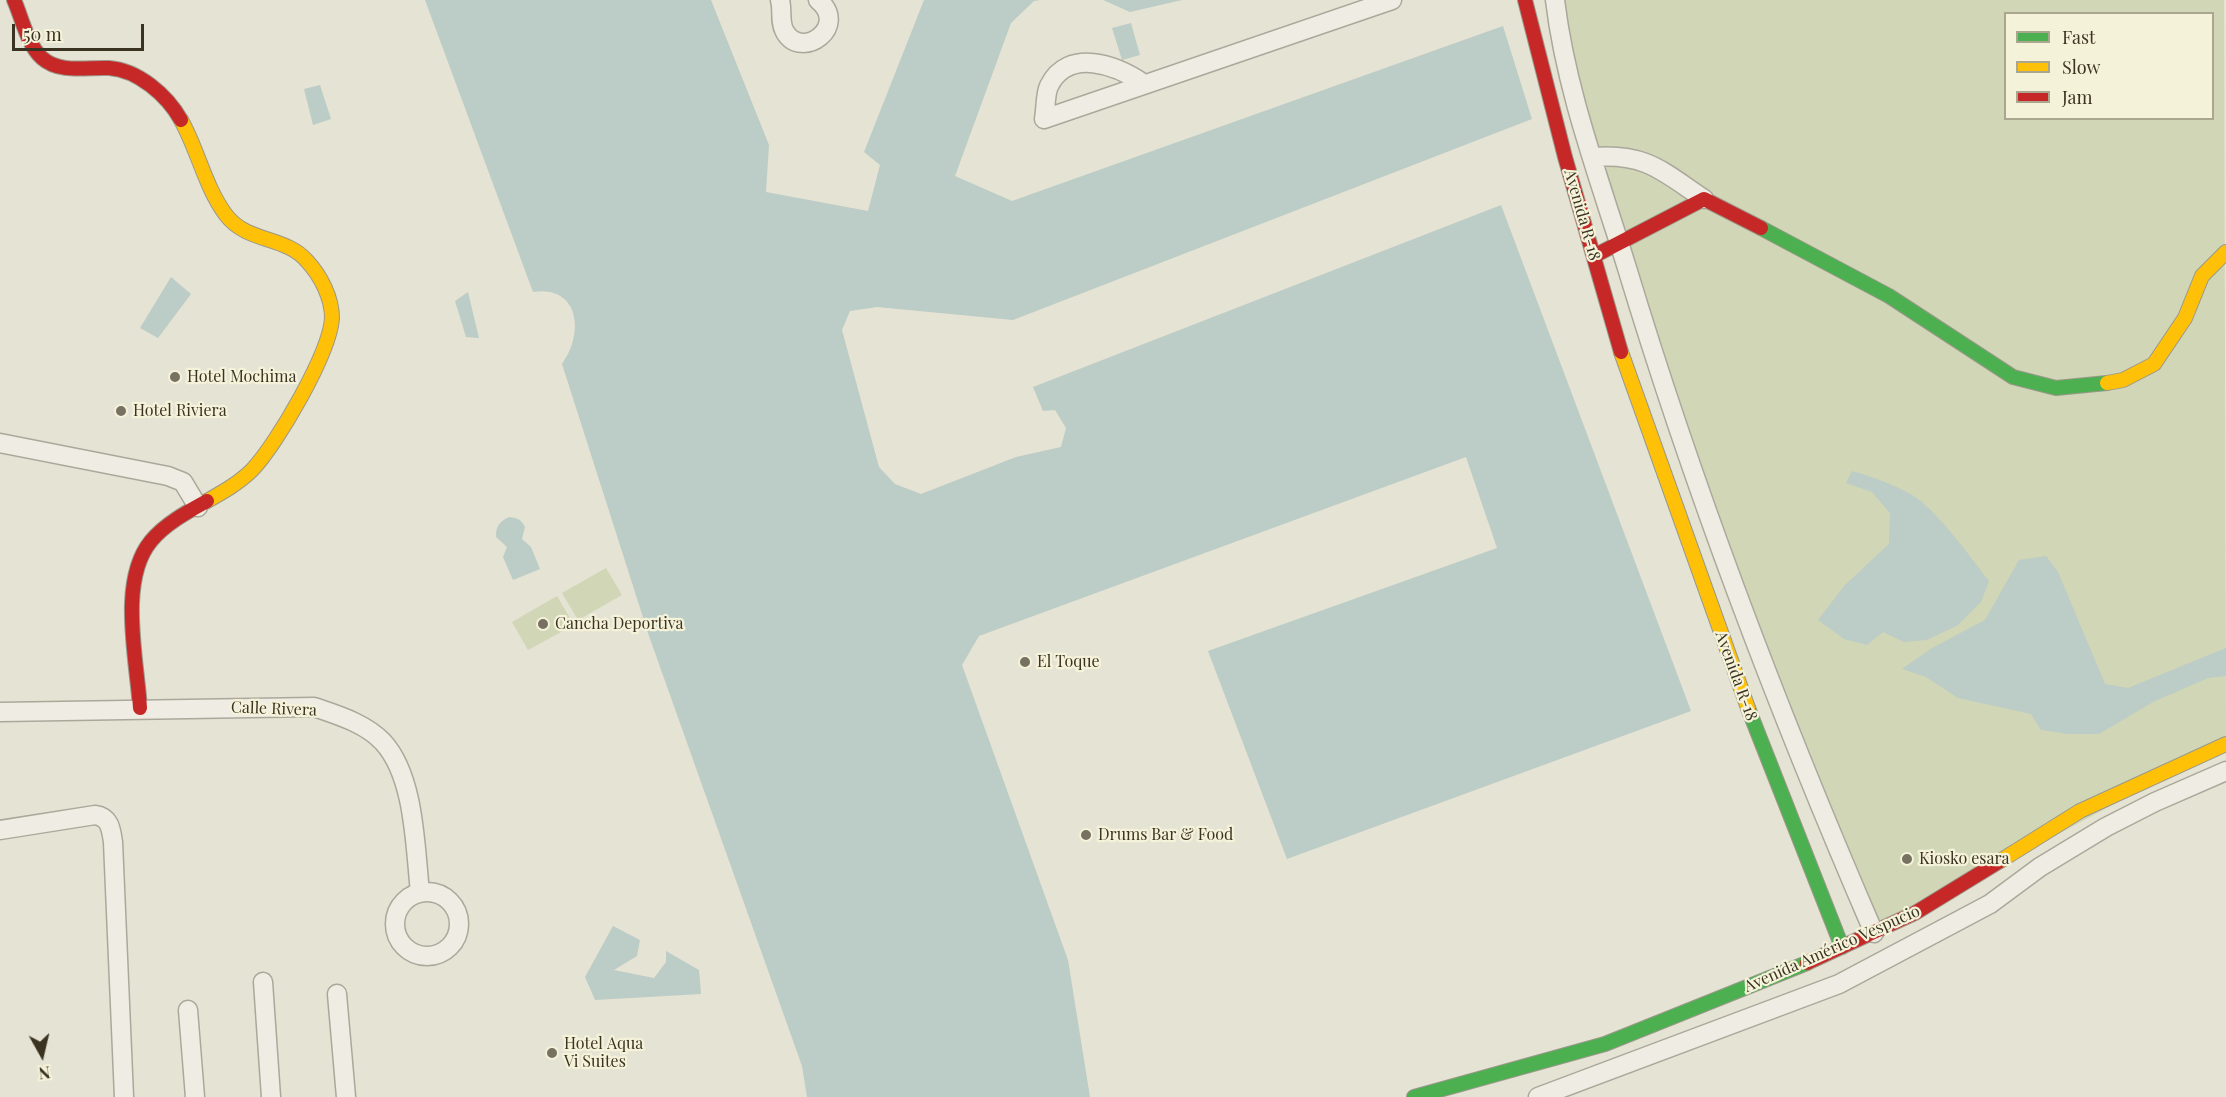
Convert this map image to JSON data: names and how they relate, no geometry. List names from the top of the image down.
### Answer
{
  "streets": {
    "street": ["Avenida R-18", "Calle Rivera", "Avenida Américo Vespucio"]
  },
  "crossings": [
    ["Avenida R-18", "Avenida Américo Vespucio"]
  ],
  "places": [
    "Hotel Mochima",
    "Hotel Riviera",
    "Cancha Deportiva",
    "El Toque",
    "Drums Bar & Food",
    "Kiosko esara",
    "Hotel Aqua Vi Suites"
  ],
  "legend": ["Fast", "Slow", "Jam"],
  "scale_bar": "50 m",
  "north": "bottom"
}
